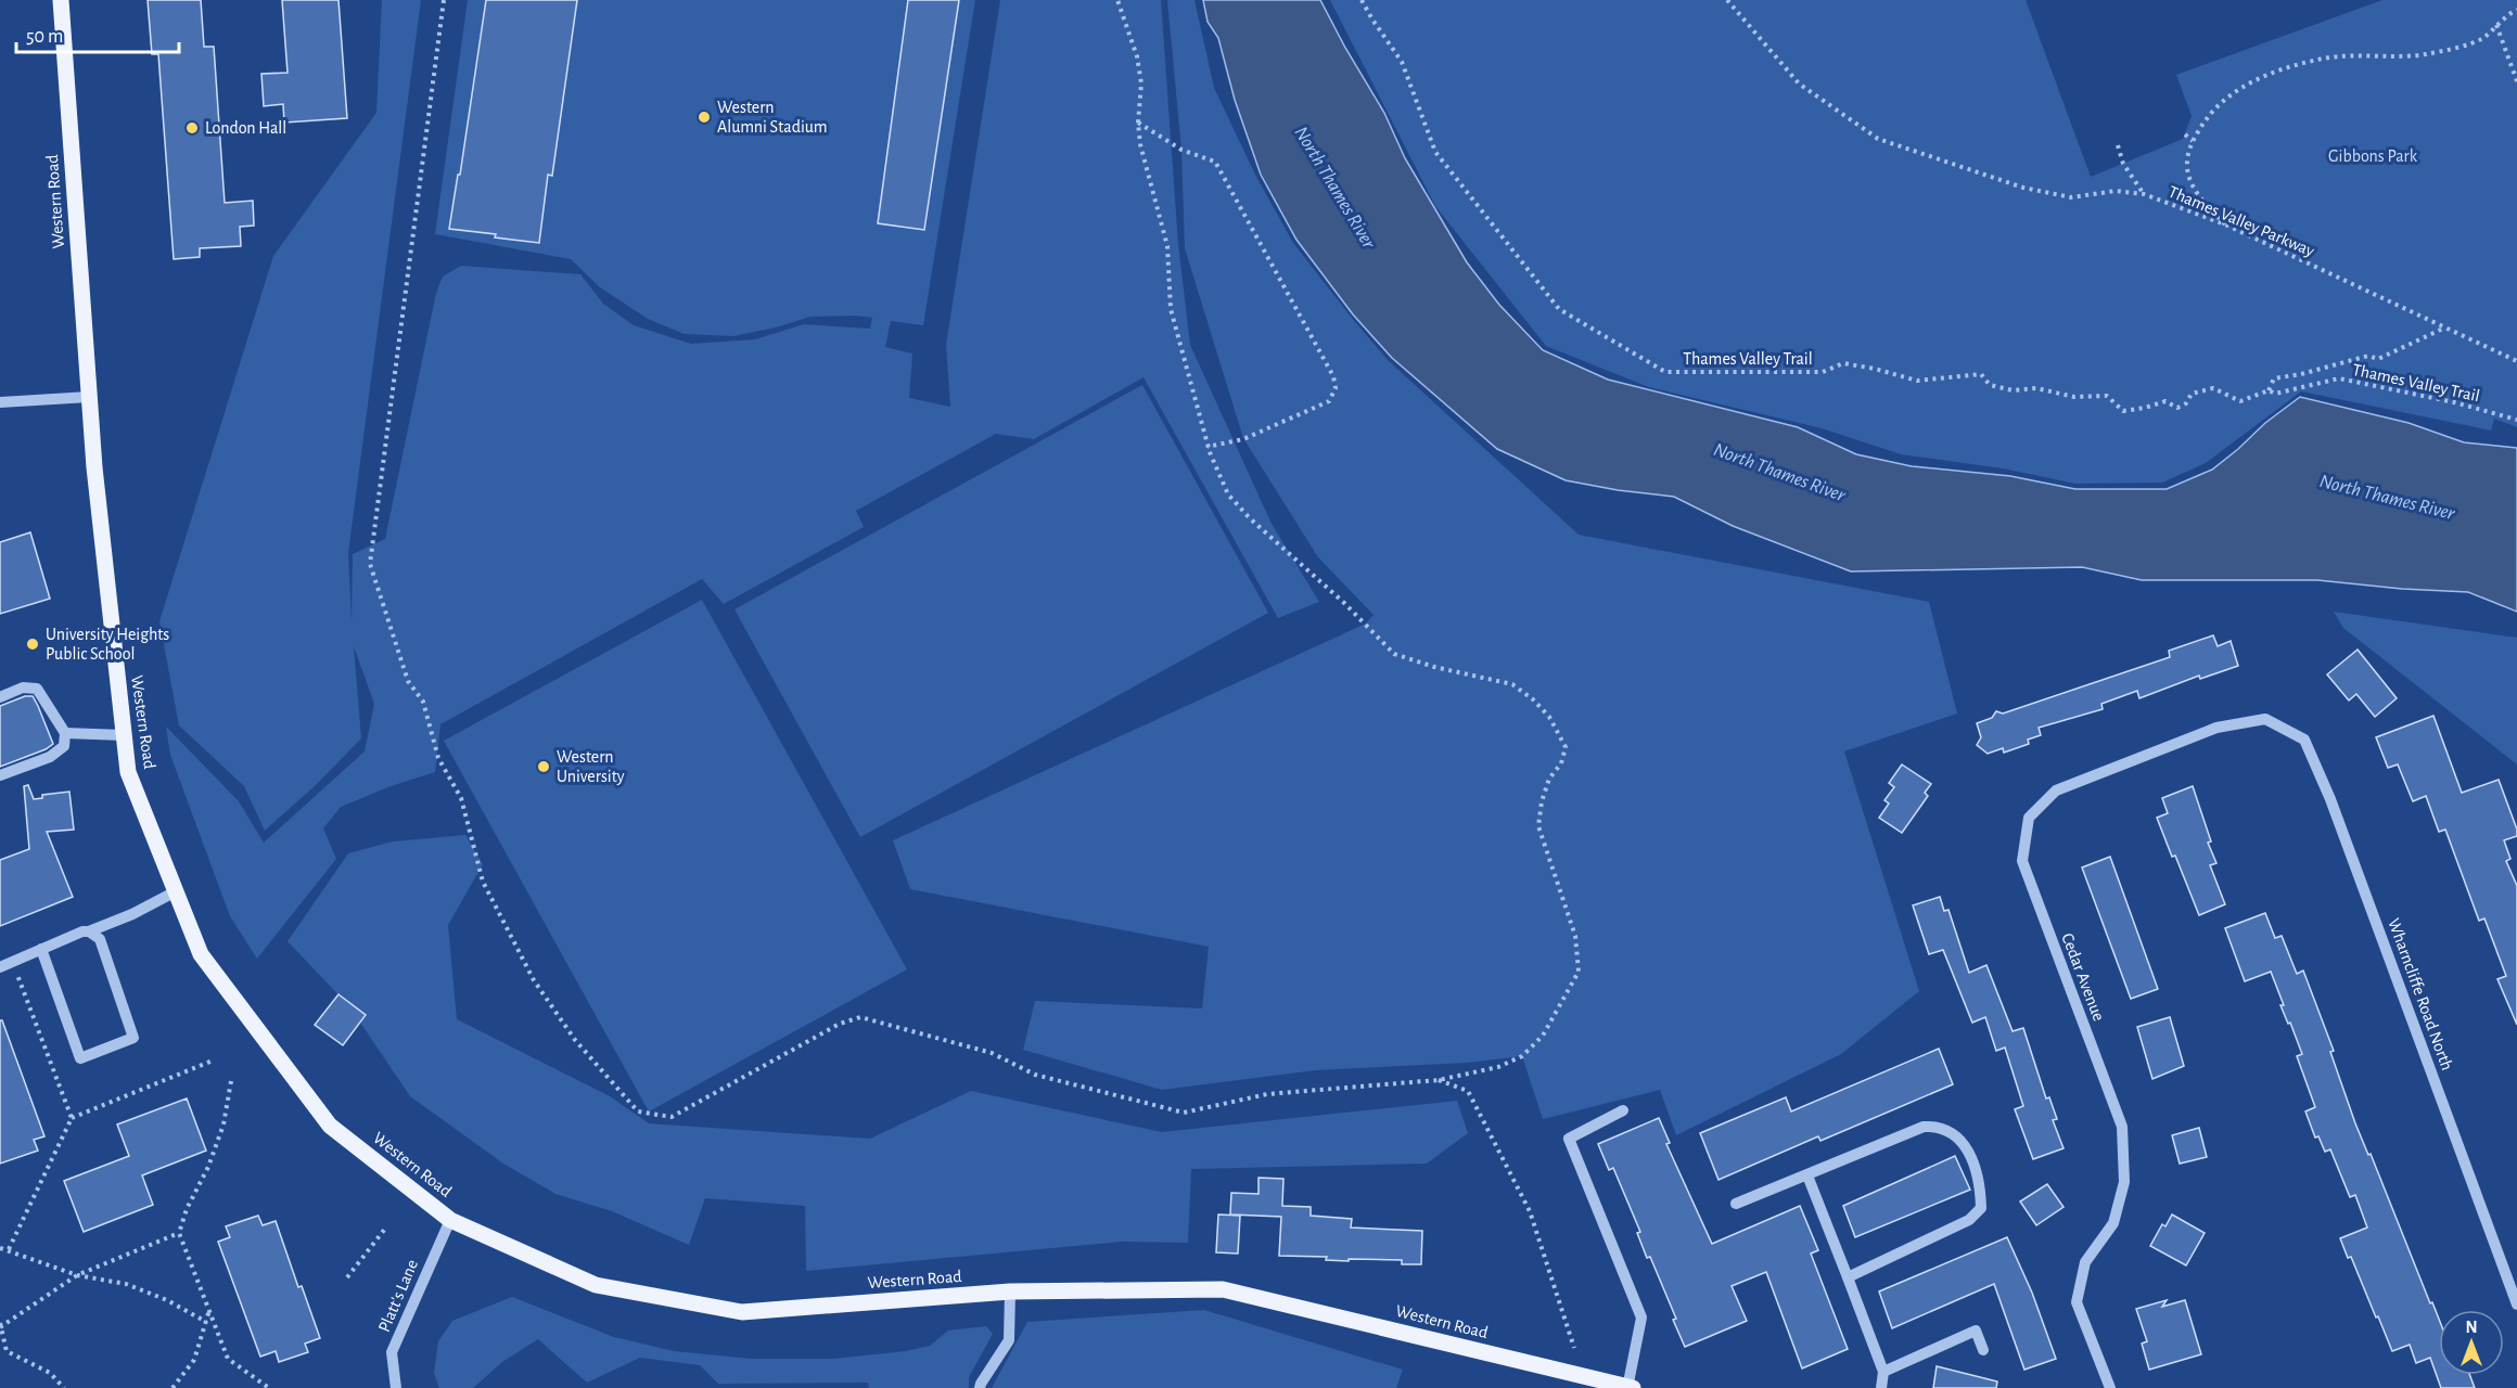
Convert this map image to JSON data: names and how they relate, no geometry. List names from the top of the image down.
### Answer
{
  "streets": {
    "main road": ["Western Road"],
    "street": ["Cedar Avenue", "Wharncliffe Road North", "Platt's Lane"],
    "path": ["Thames Valley Parkway", "Thames Valley Trail"]
  },
  "crossings": [
    ["Western Road", "Platt's Lane"],
    ["Cedar Avenue", "Wharncliffe Road North"]
  ],
  "water": ["North Thames River"],
  "parks": ["Gibbons Park"],
  "places": [
    "Western Alumni Stadium",
    "London Hall",
    "University Heights Public School",
    "Western University"
  ],
  "scale_bar": "50 m",
  "north": "top"
}
